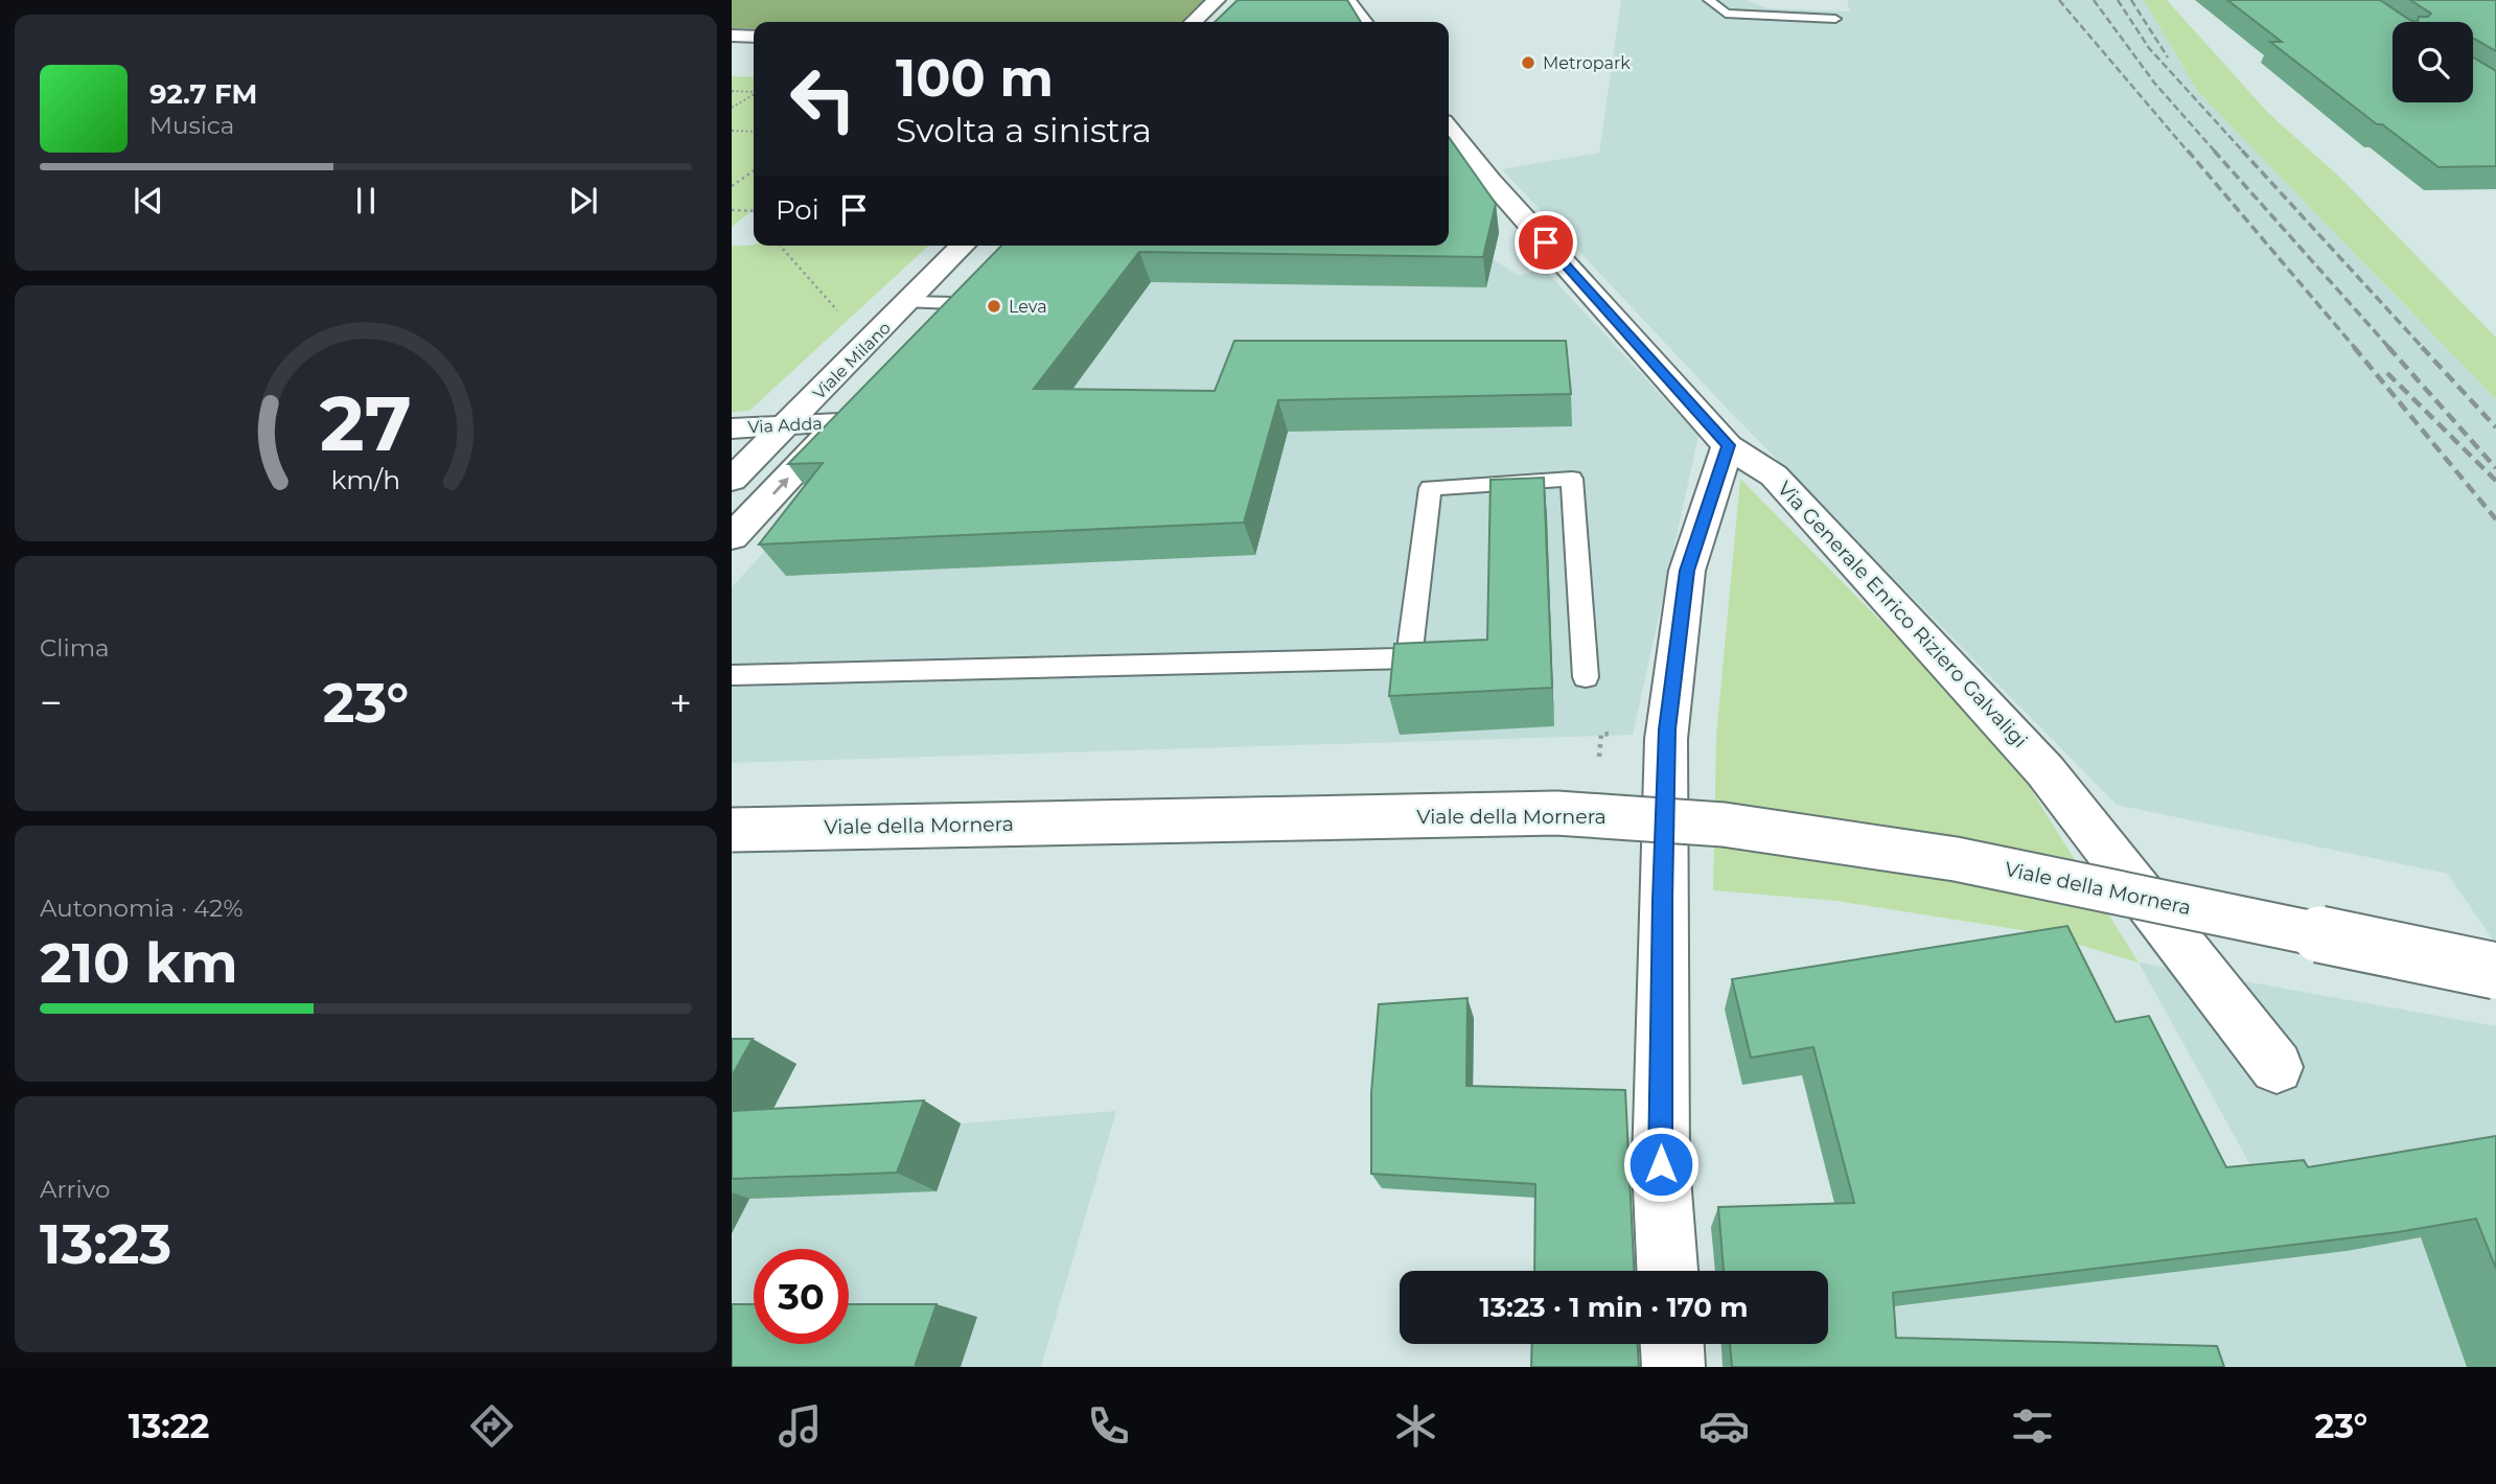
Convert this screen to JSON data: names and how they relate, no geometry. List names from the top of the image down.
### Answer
{
  "streets": {
    "street": [
      "Viale Milano",
      "Via Adda",
      "Via Generale Enrico Riziero Galvaligi",
      "Viale della Mornera"
    ]
  },
  "crossings": [
    ["Viale Milano", "Via Adda"]
  ],
  "places": ["Metropark", "Leva"],
  "page": {
    "turn": ["100 m", "Svolta a sinistra"],
    "song": ["92.7 FM", "Musica"],
    "then": "Poi",
    "tile": [
      "Clima",
      ["Autonomia · 42%", "210 km"],
      ["Arrivo", "13:23"]
    ],
    "heat": ["−", "23°", "+"],
    "limit": "30",
    "trip": "13:23 · 1 min · 170 m",
    "tabs": ["13:22", "23°"],
    "gauge": ["27", "km/h"]
  }
}
